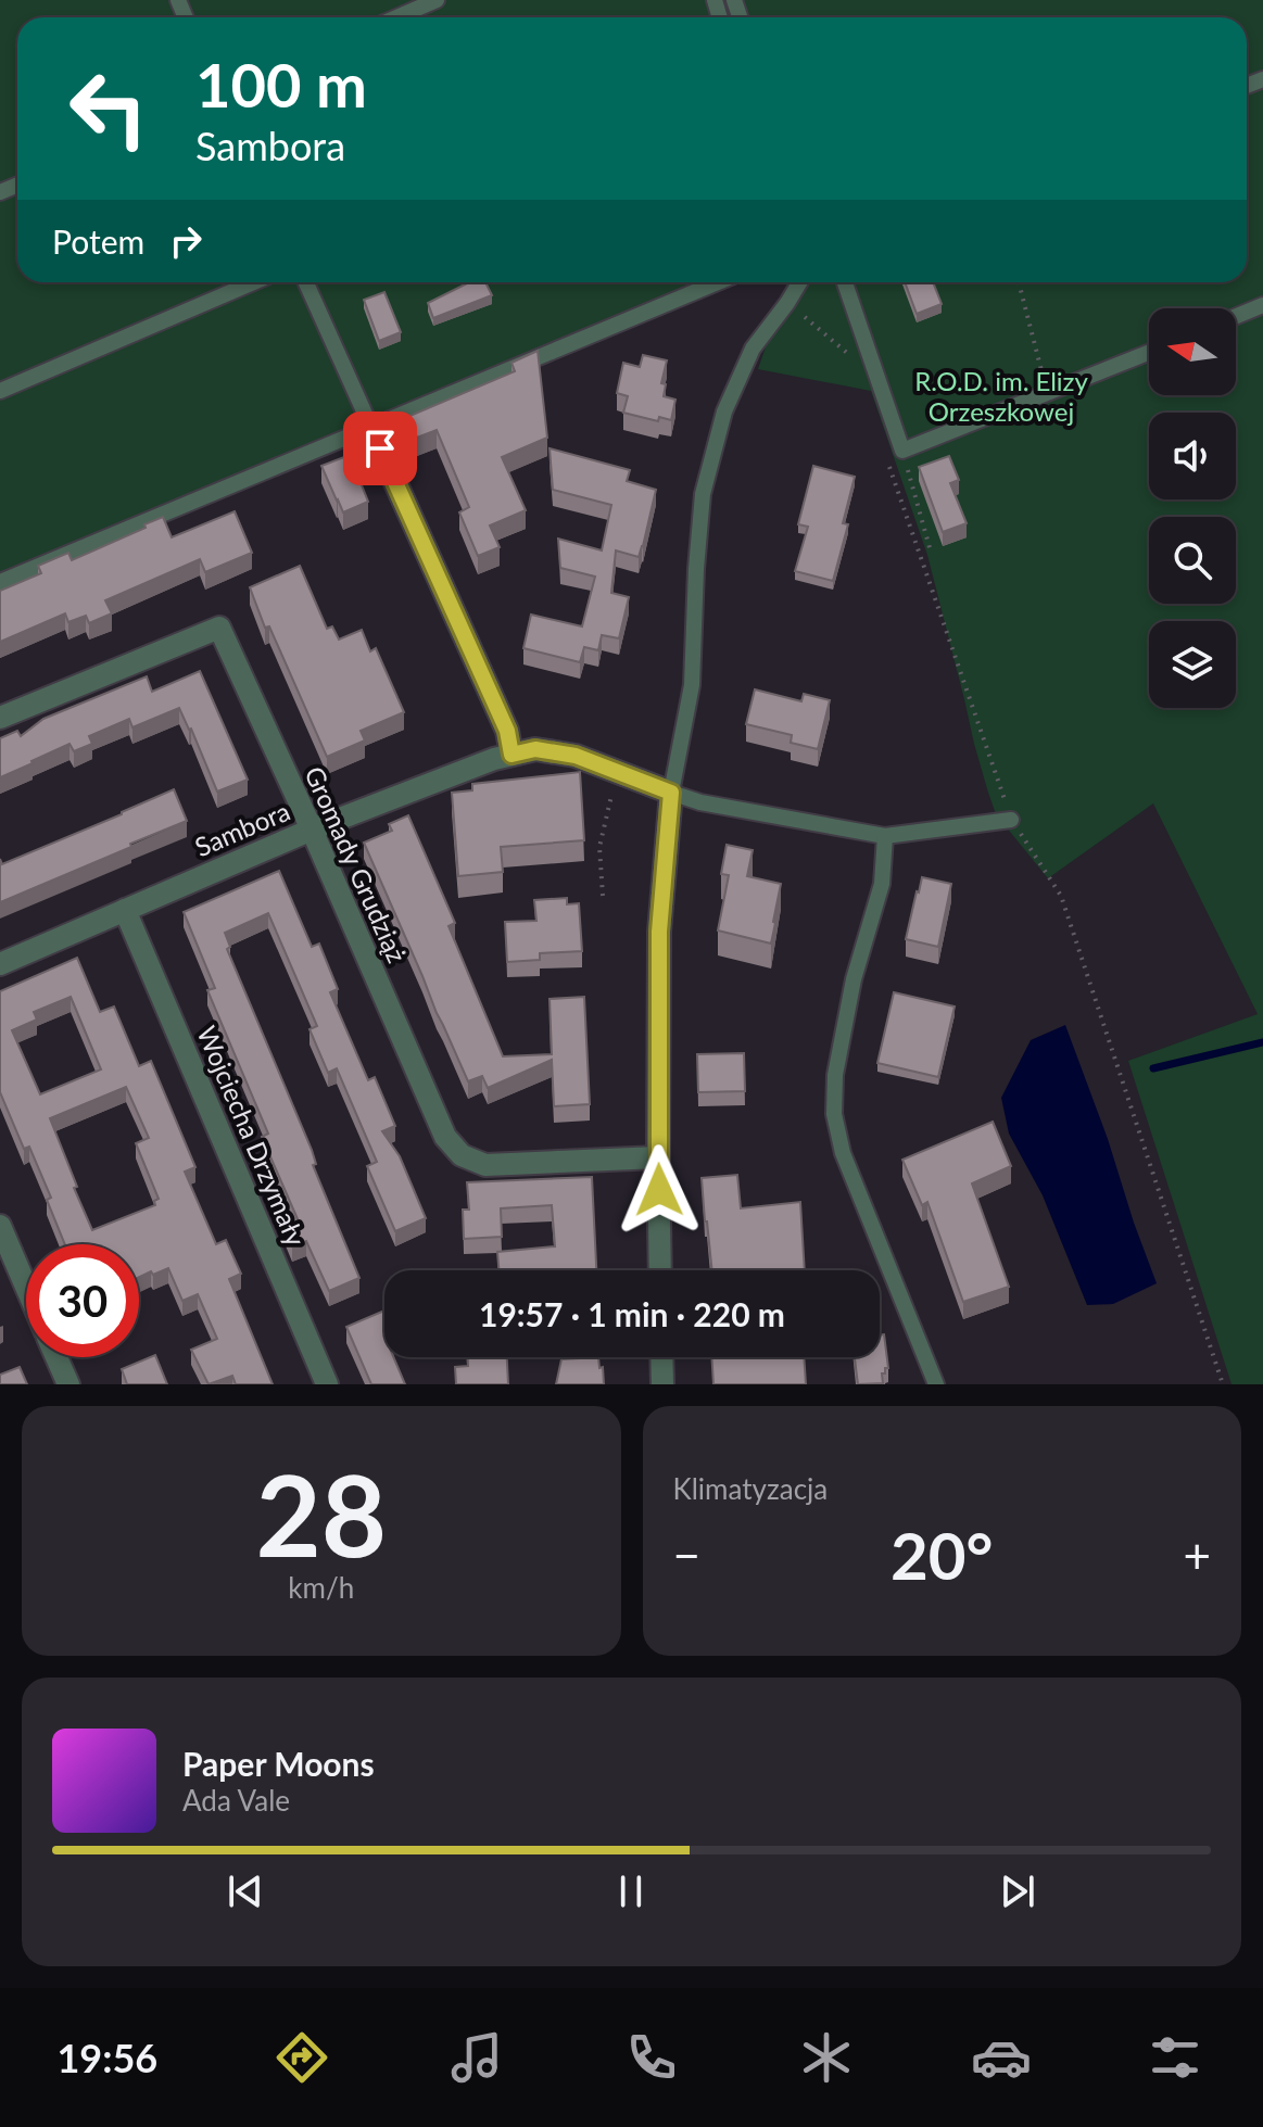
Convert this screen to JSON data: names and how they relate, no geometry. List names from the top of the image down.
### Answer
{
  "streets": {
    "street": ["Sambora", "Gromady Grudziąż", "Wojciecha Drzymały"]
  },
  "crossings": [
    ["Sambora", "Gromady Grudziąż"],
    ["Sambora", "Wojciecha Drzymały"]
  ],
  "parks": ["R.O.D. im. Elizy Orzeszkowej"],
  "north": "left",
  "page": {
    "turn": ["100 m", "Sambora"],
    "then": "Potem",
    "limit": "30",
    "trip": "19:57 · 1 min · 220 m",
    "tile": [
      ["28", "km/h"],
      "Klimatyzacja"
    ],
    "heat": ["−", "20°", "+"],
    "song": ["Paper Moons", "Ada Vale"],
    "tabs": "19:56"
  }
}
